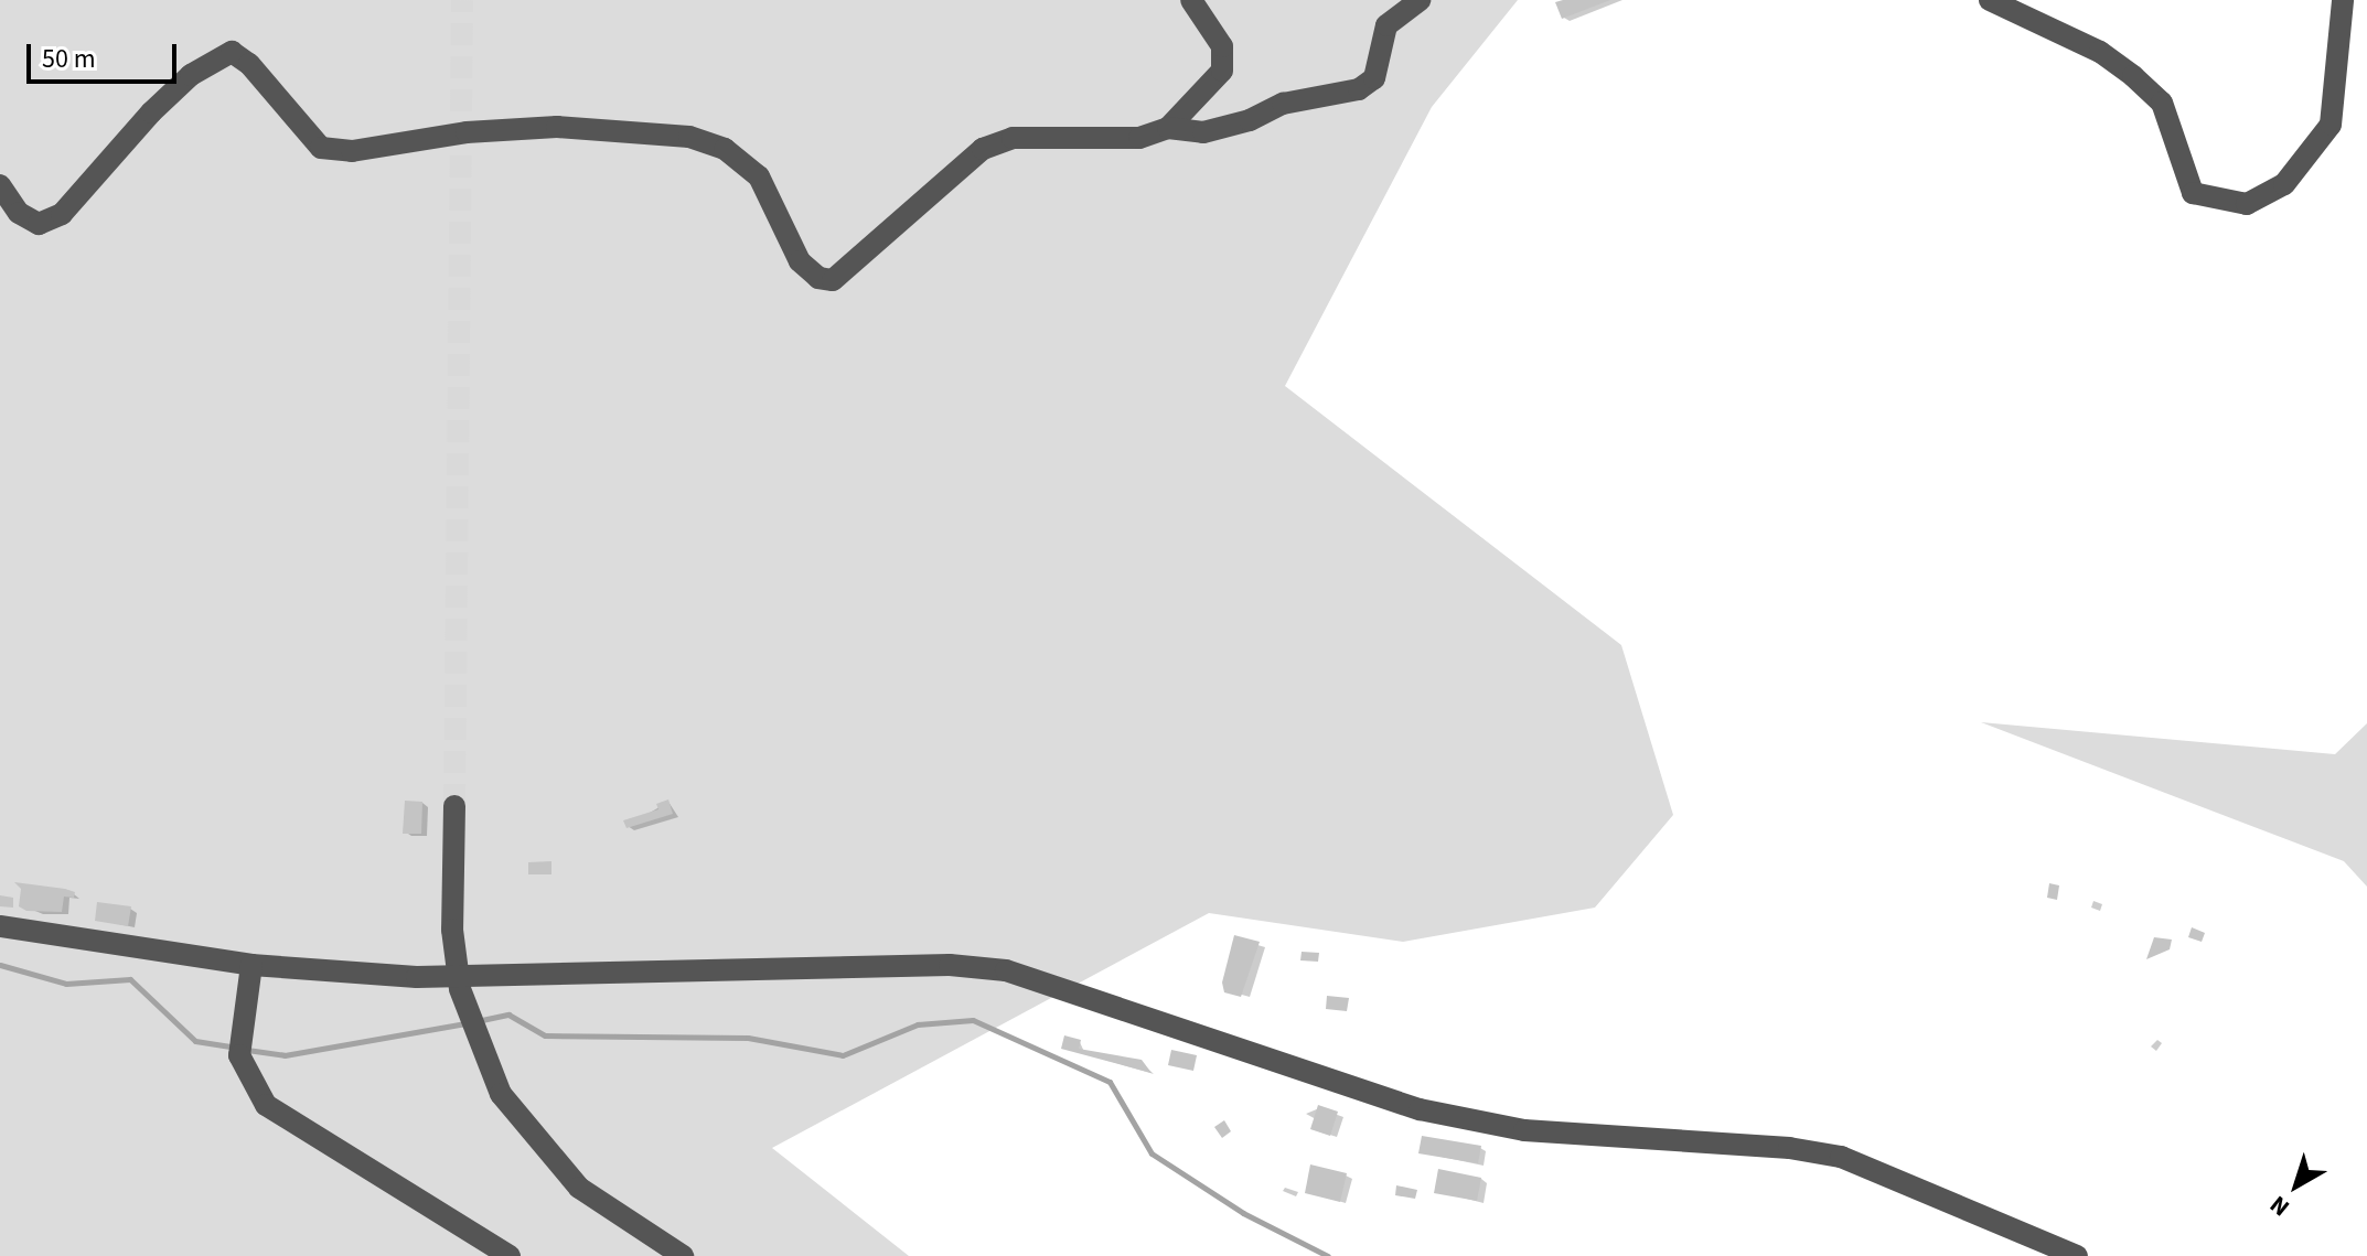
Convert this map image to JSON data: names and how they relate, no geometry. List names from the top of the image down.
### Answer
{
  "scale_bar": "50 m",
  "north": "bottom left"
}
